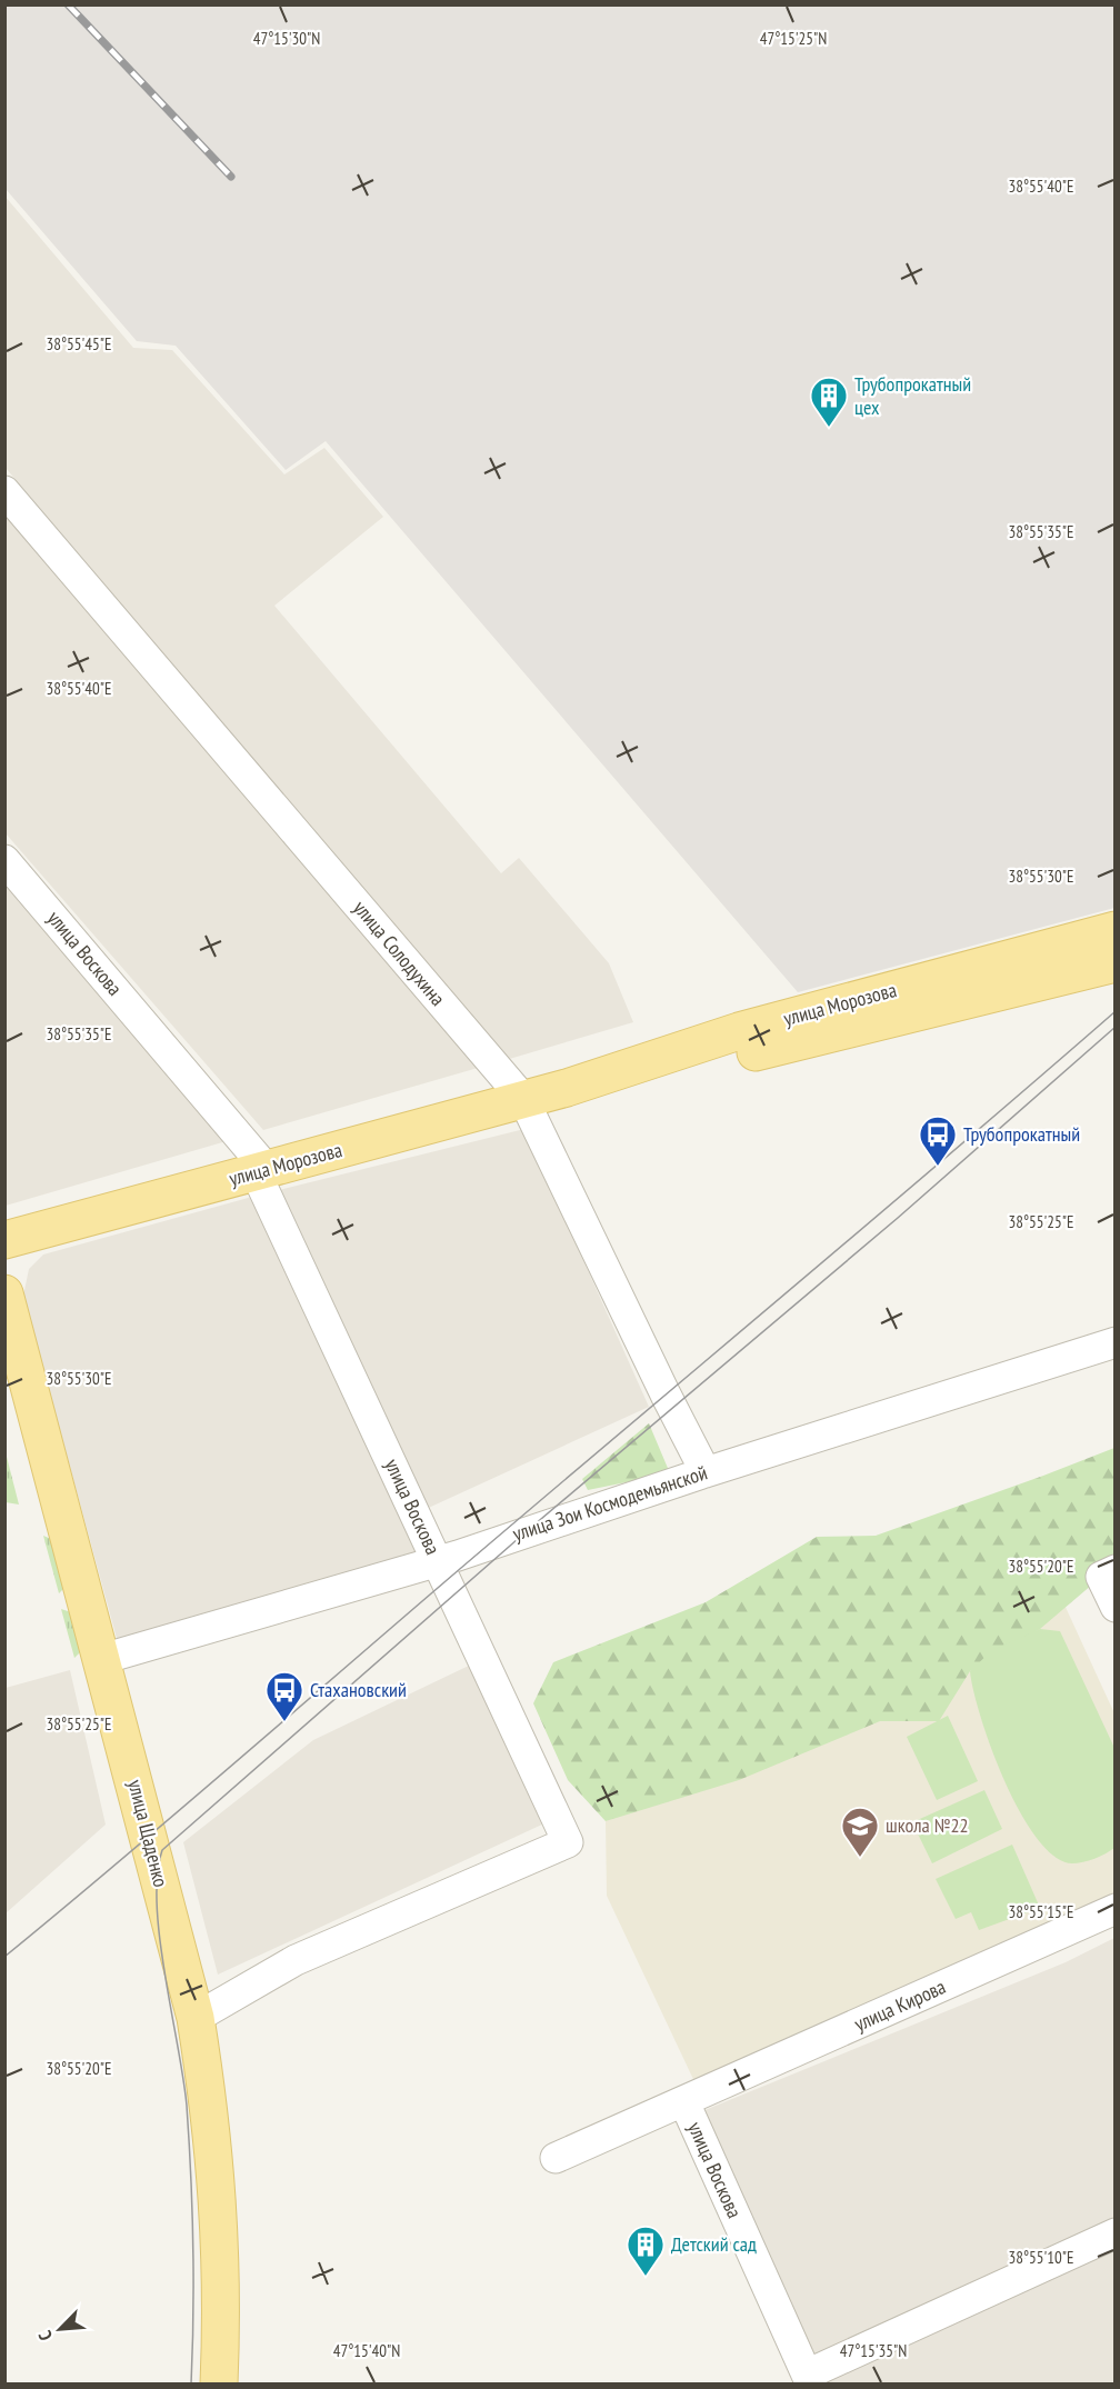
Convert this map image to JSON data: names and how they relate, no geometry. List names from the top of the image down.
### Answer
{
  "streets": {
    "main road": ["улица Морозова", "улица Щаденко"],
    "street": [
      "улица Воскова",
      "улица Солодухина",
      "улица Зои Космодемьянской",
      "улица Кирова"
    ]
  },
  "crossings": [
    ["улица Воскова", "улица Морозова"],
    ["улица Воскова", "улица Зои Космодемьянской"],
    ["улица Воскова", "улица Щаденко"],
    ["улица Воскова", "улица Кирова"],
    ["улица Солодухина", "улица Морозова"],
    ["улица Солодухина", "улица Зои Космодемьянской"],
    ["улица Зои Космодемьянской", "улица Щаденко"]
  ],
  "places": {
    "building": ["Трубопрокатный цех", "Детский сад"],
    "bus stop": ["Трубопрокатный", "Стахановский"],
    "school or university": ["школа №22"]
  },
  "north": "bottom left",
  "coordinates": [
    "47°15'30\"N",
    "47°15'25\"N",
    "38°55'40\"E",
    "38°55'45\"E",
    "38°55'35\"E",
    "38°55'30\"E",
    "38°55'25\"E",
    "38°55'20\"E",
    "38°55'15\"E",
    "38°55'10\"E",
    "47°15'40\"N",
    "47°15'35\"N"
  ]
}
